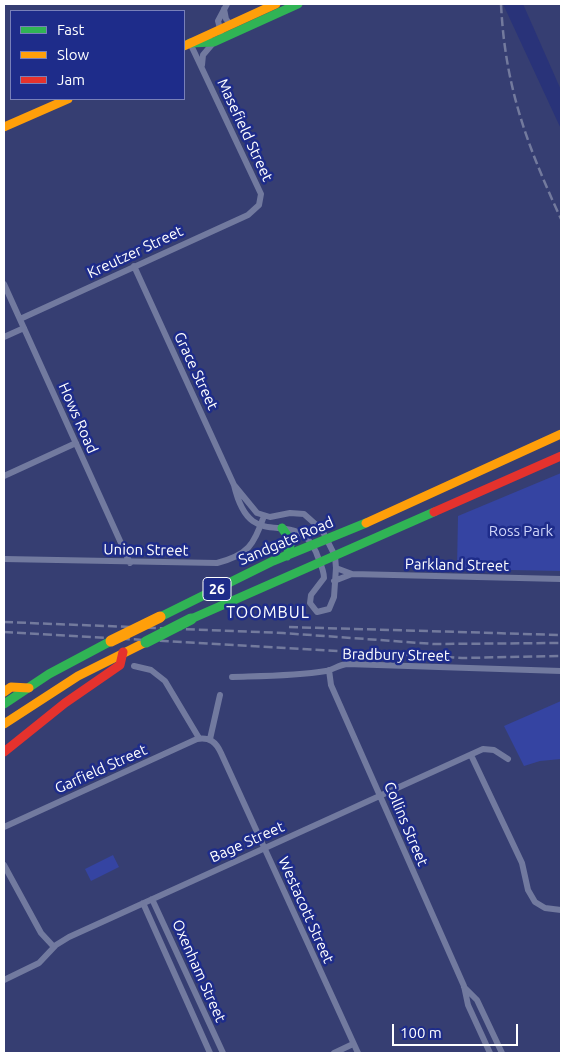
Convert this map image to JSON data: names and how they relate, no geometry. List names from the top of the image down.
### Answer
{
  "streets": {
    "main road": ["Sandgate Road", "26"],
    "street": [
      "Masefield Street",
      "Kreutzer Street",
      "Grace Street",
      "Hows Road",
      "Union Street",
      "Parkland Street",
      "Bradbury Street",
      "Garfield Street",
      "Collins Street",
      "Bage Street",
      "Westacott Street",
      "Oxenham Street"
    ]
  },
  "crossings": [
    ["Masefield Street", "Kreutzer Street"],
    ["Kreutzer Street", "Grace Street"],
    ["Kreutzer Street", "Hows Road"],
    ["Grace Street", "Union Street"],
    ["Hows Road", "Union Street"],
    ["Parkland Street", "26"],
    ["Bradbury Street", "Collins Street"],
    ["Garfield Street", "Westacott Street"],
    ["Collins Street", "Bage Street"],
    ["Bage Street", "Westacott Street"],
    ["Bage Street", "Oxenham Street"]
  ],
  "districts": ["TOOMBUL"],
  "parks": ["Ross Park"],
  "legend": ["Fast", "Slow", "Jam"],
  "scale_bar": "100 m"
}
